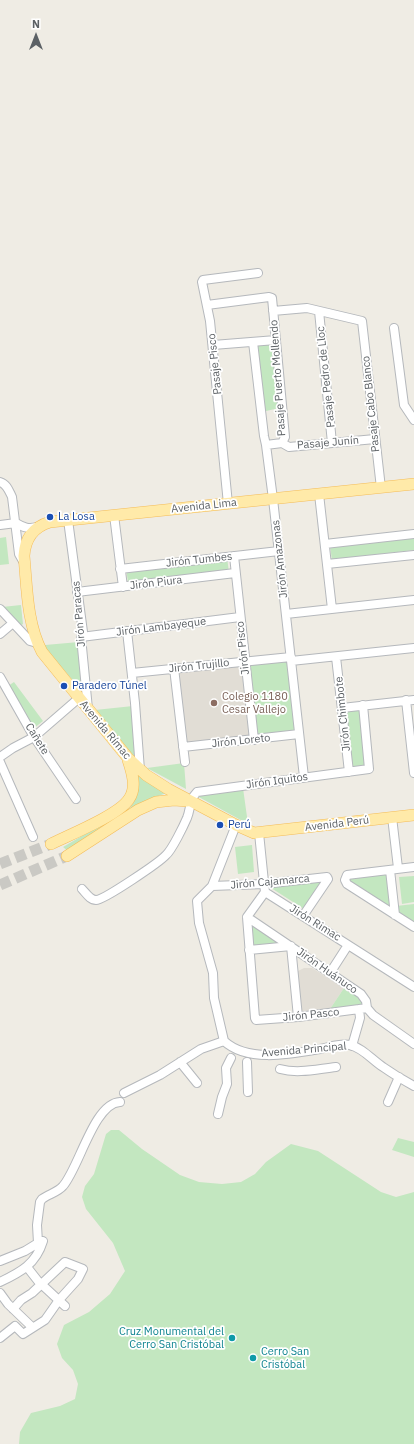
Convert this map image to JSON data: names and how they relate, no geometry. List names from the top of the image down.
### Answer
{
  "streets": {
    "main road": ["Avenida Lima", "Avenida Rímac", "Avenida Perú"],
    "street": [
      "Pasaje Pisco",
      "Pasaje Pedro de Lloc",
      "Pasaje Puerto Mollendo",
      "Pasaje Cabo Blanco",
      "Pasaje Junín",
      "Jirón Amazonas",
      "Jirón Tumbes",
      "Jirón Piura",
      "Jirón Paracas",
      "Jirón Lambayeque",
      "Jirón Pisco",
      "Jirón Trujillo",
      "Jirón Chimbote",
      "Cañete",
      "Jirón Loreto",
      "Jirón Iquitos",
      "Jirón Cajamarca",
      "Jirón Rimac",
      "Jirón Huánuco",
      "Jirón Pasco",
      "Avenida Principal"
    ]
  },
  "crossings": [
    ["Pasaje Pisco", "Pasaje Puerto Mollendo"],
    ["Pasaje Pisco", "Avenida Lima"],
    ["Pasaje Pedro de Lloc", "Pasaje Cabo Blanco"],
    ["Pasaje Pedro de Lloc", "Pasaje Junín"],
    ["Pasaje Puerto Mollendo", "Pasaje Junín"],
    ["Pasaje Puerto Mollendo", "Jirón Amazonas"],
    ["Pasaje Cabo Blanco", "Pasaje Junín"],
    ["Pasaje Cabo Blanco", "Avenida Lima"],
    ["Avenida Lima", "Jirón Amazonas"],
    ["Avenida Lima", "Jirón Paracas"],
    ["Jirón Amazonas", "Jirón Tumbes"],
    ["Jirón Amazonas", "Jirón Trujillo"],
    ["Jirón Amazonas", "Jirón Loreto"],
    ["Jirón Amazonas", "Jirón Iquitos"],
    ["Jirón Tumbes", "Jirón Pisco"],
    ["Jirón Piura", "Jirón Paracas"],
    ["Jirón Piura", "Jirón Pisco"],
    ["Jirón Paracas", "Jirón Lambayeque"],
    ["Jirón Paracas", "Avenida Rímac"],
    ["Jirón Lambayeque", "Jirón Pisco"],
    ["Jirón Pisco", "Jirón Trujillo"],
    ["Jirón Pisco", "Jirón Loreto"],
    ["Jirón Trujillo", "Jirón Chimbote"],
    ["Jirón Chimbote", "Jirón Iquitos"],
    ["Avenida Rímac", "Jirón Iquitos"],
    ["Avenida Rímac", "Avenida Perú"],
    ["Jirón Cajamarca", "Jirón Rimac"],
    ["Jirón Huánuco", "Jirón Pasco"]
  ],
  "places": [
    "La Losa",
    "Paradero Túnel",
    "Colegio 1180 Cesar Vallejo",
    "Perú",
    "Cruz Monumental del Cerro San Cristóbal",
    "Cerro San Cristóbal"
  ],
  "north": "top"
}
